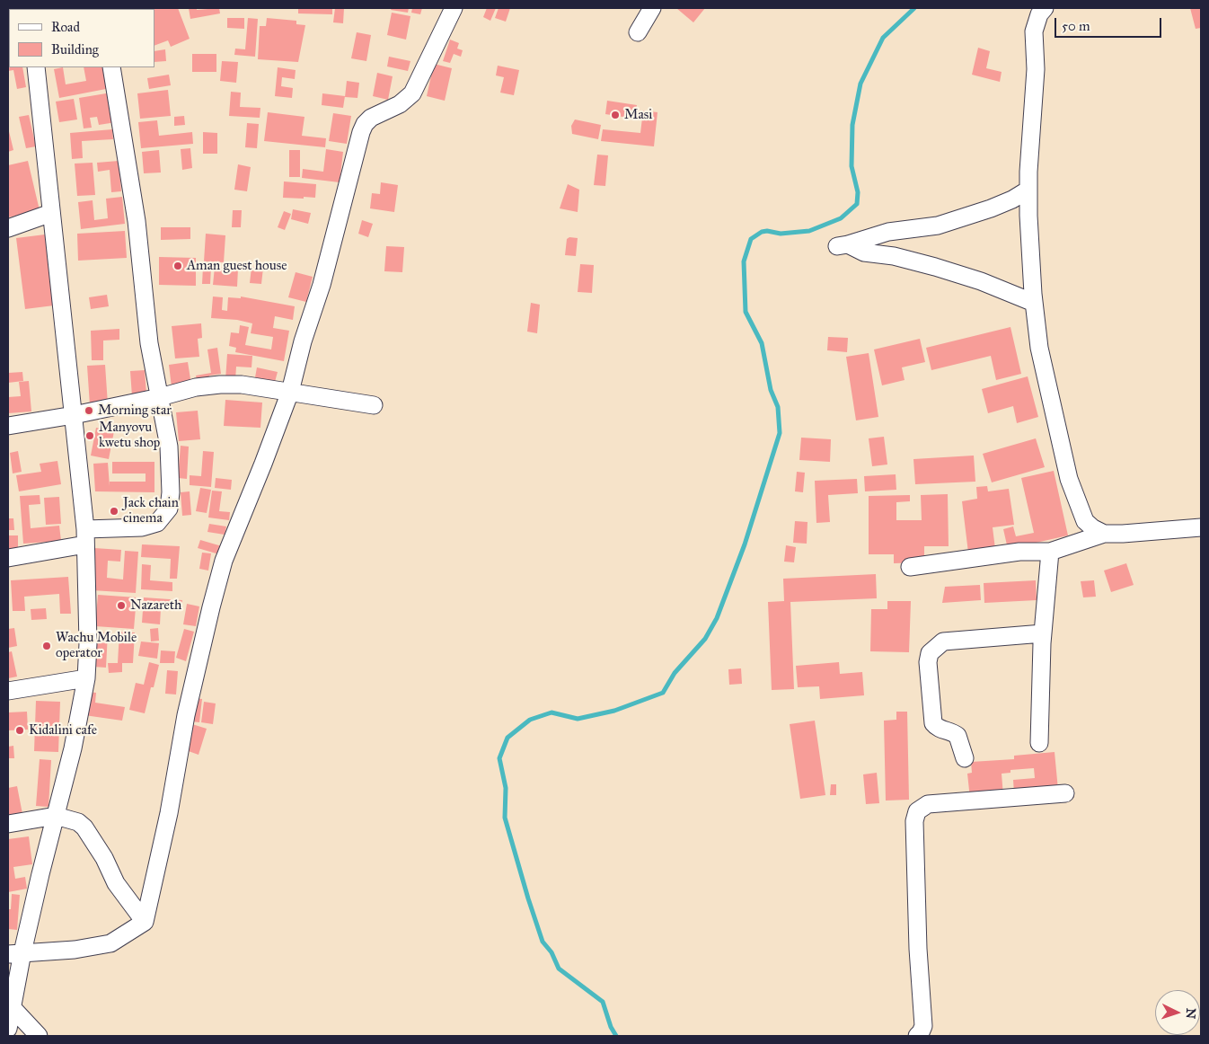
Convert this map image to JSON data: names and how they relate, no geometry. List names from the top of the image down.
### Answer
{
  "places": [
    "Masi",
    "Aman guest house",
    "Morning star",
    "Manyovu kwetu shop",
    "Jack chain cinema",
    "Nazareth",
    "Wachu Mobile operator",
    "Kidalini cafe"
  ],
  "legend": ["Road", "Building"],
  "scale_bar": "50 m",
  "north": "right"
}
